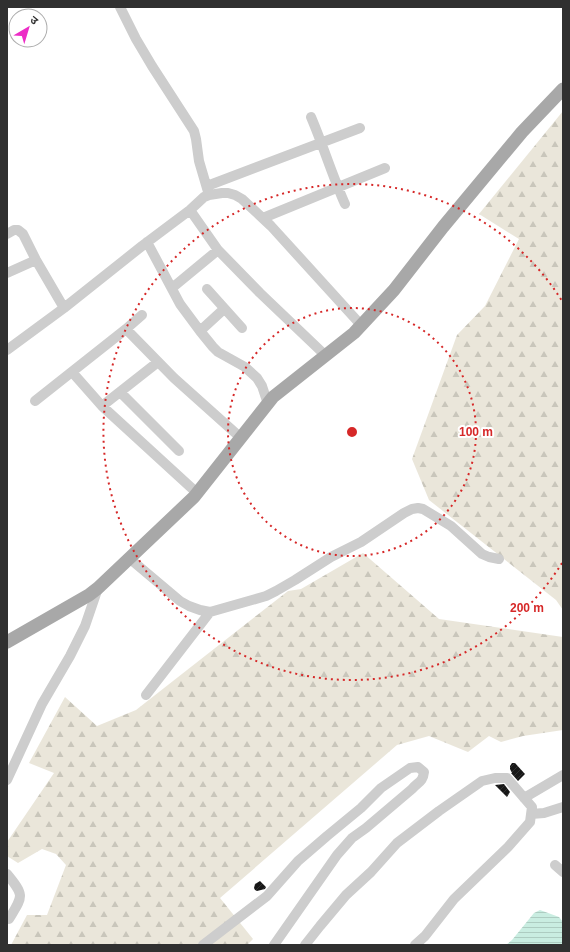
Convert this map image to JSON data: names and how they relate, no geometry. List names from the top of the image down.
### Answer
{
  "north": "top right",
  "rings": ["100 m", "200 m"]
}
